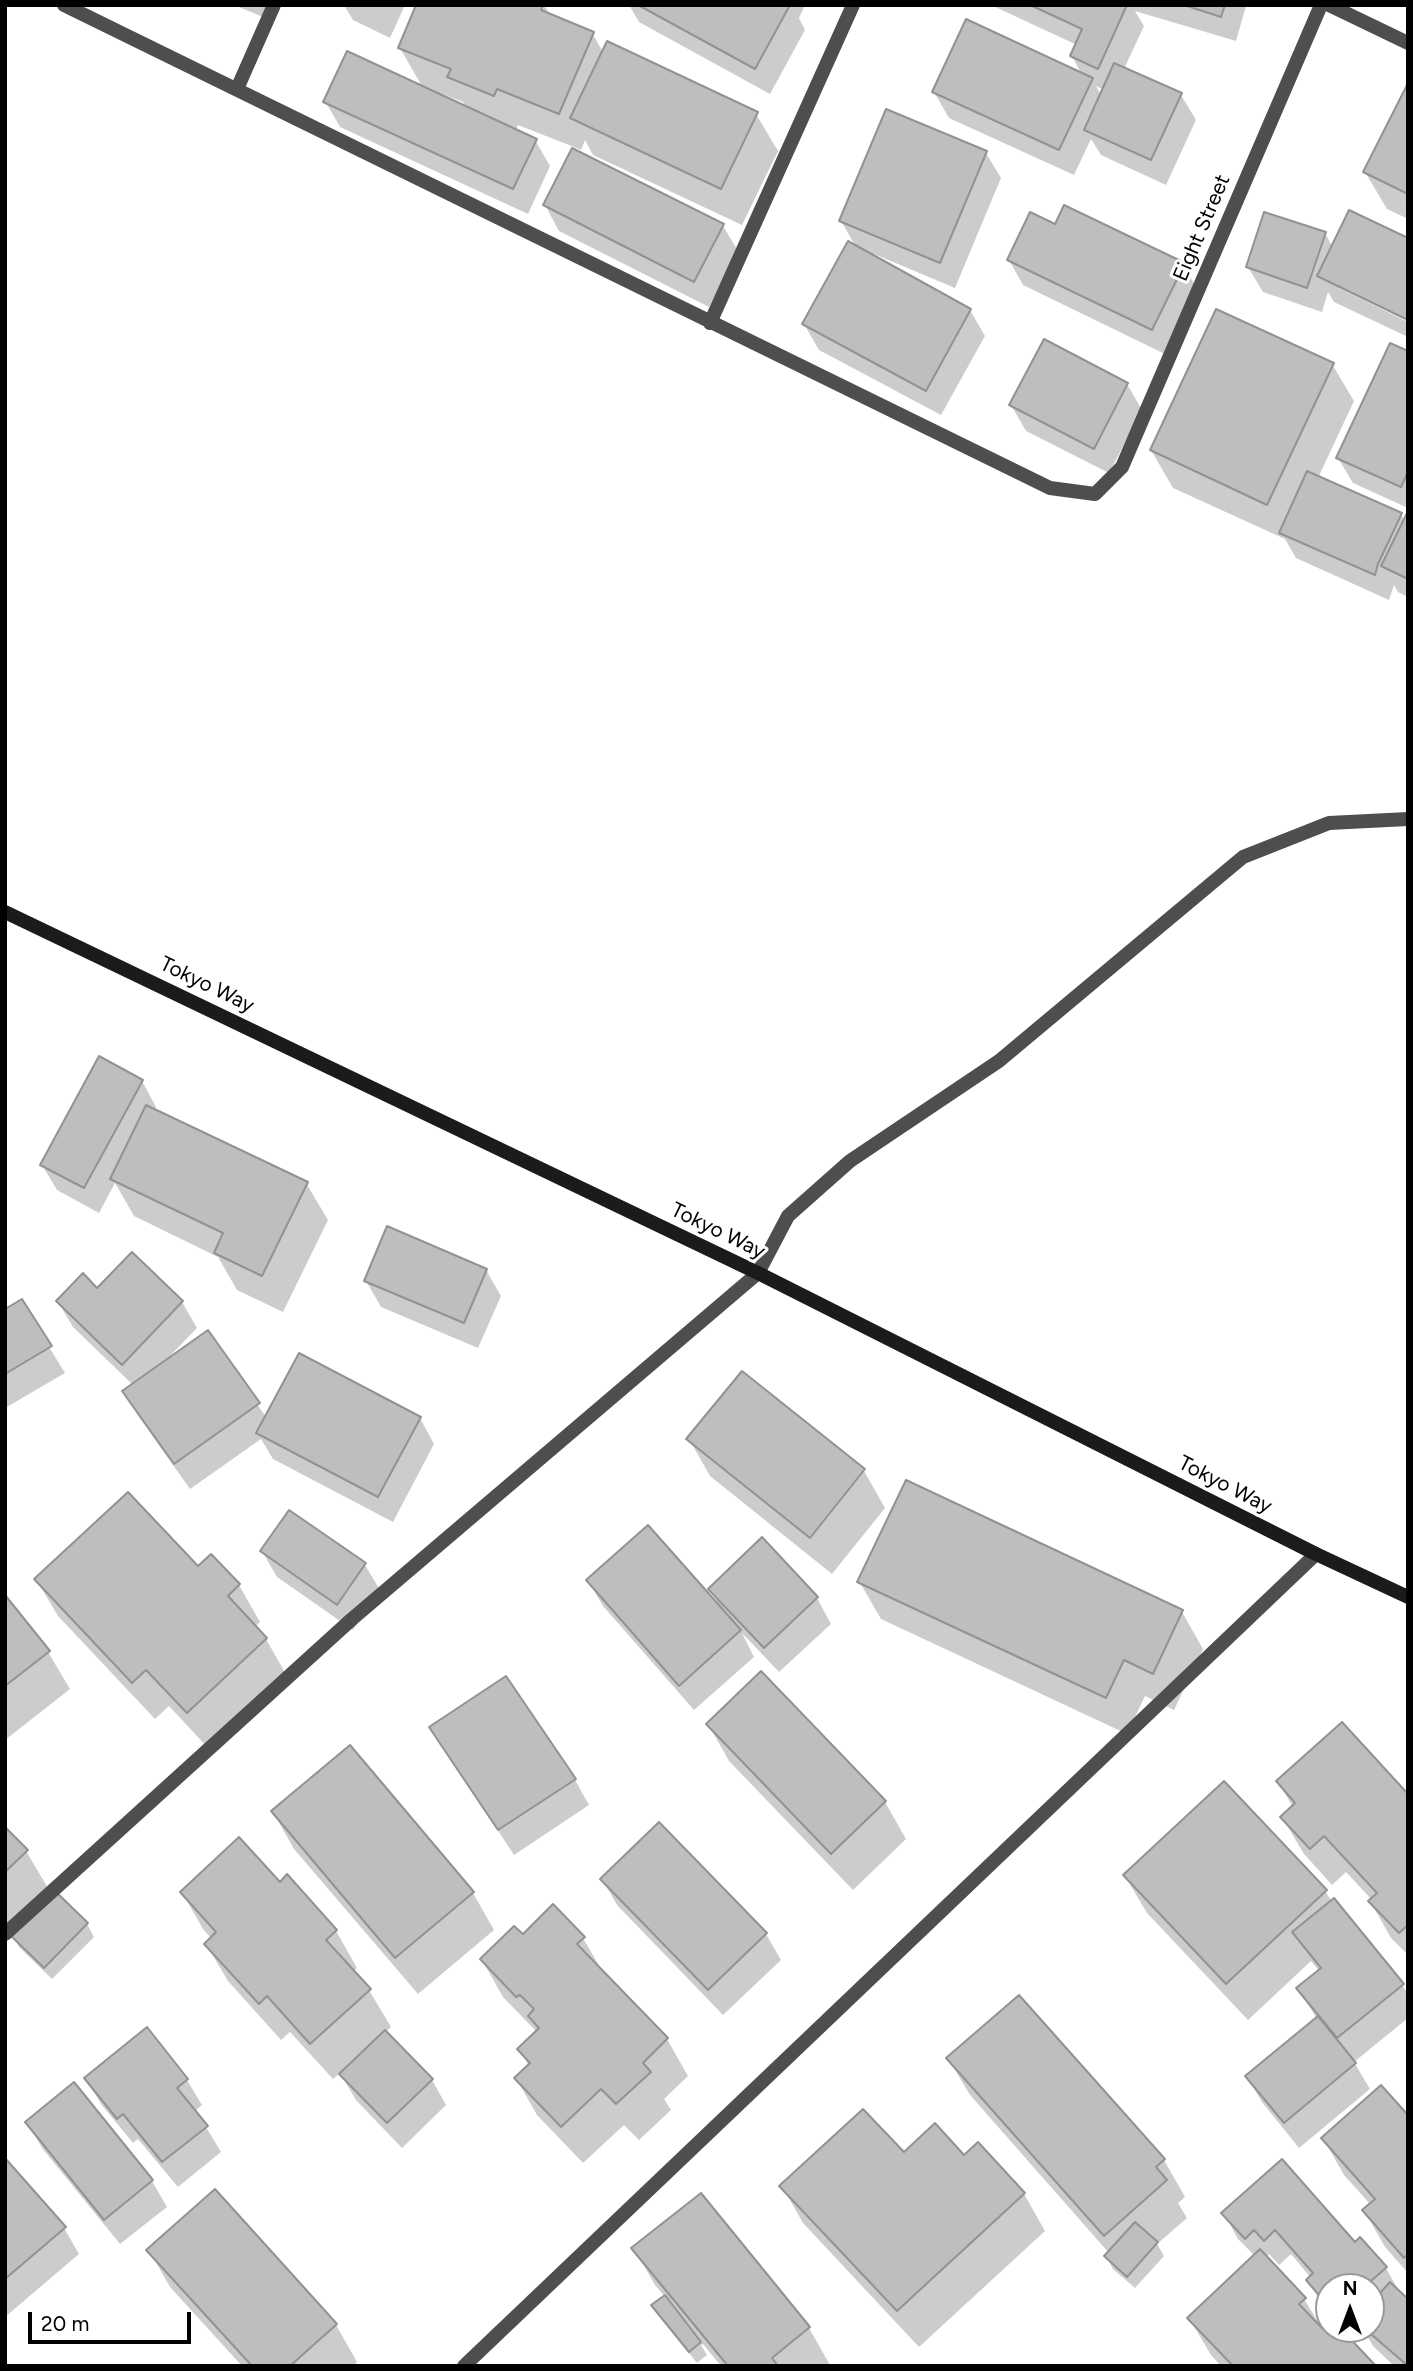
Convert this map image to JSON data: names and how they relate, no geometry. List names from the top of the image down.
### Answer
{
  "streets": {
    "main road": ["Tokyo Way"],
    "street": ["Eight Street"]
  },
  "scale_bar": "20 m",
  "north": "top"
}
